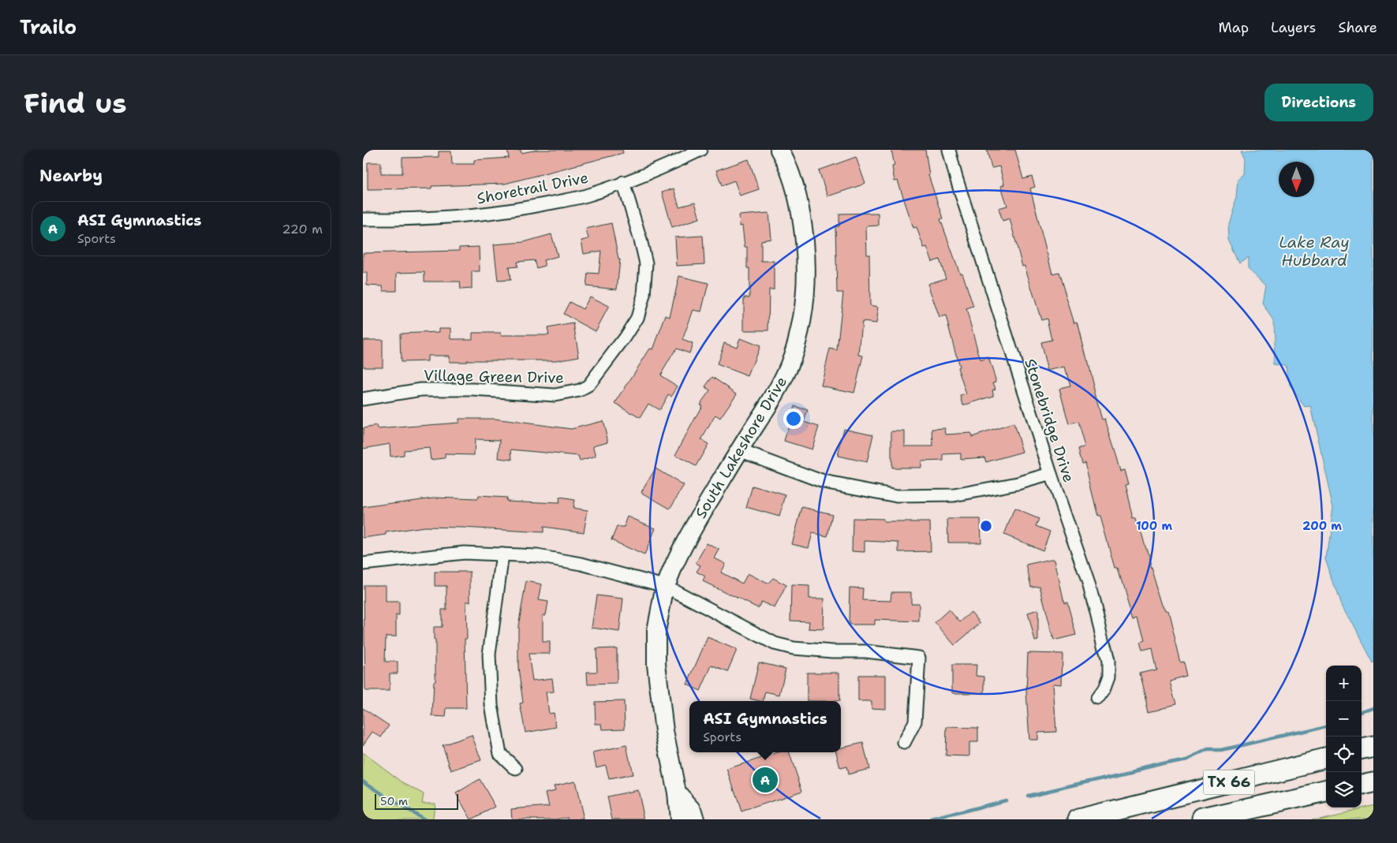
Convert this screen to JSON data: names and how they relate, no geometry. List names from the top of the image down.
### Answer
{
  "streets": {
    "main road": ["TX 66"],
    "street": [
      "Shoretrail Drive",
      "Village Green Drive",
      "Stonebridge Drive",
      "South Lakeshore Drive"
    ]
  },
  "crossings": [
    ["Shoretrail Drive", "Village Green Drive"]
  ],
  "water": ["Lake Ray Hubbard"],
  "scale_bar": "50 m",
  "north": "bottom",
  "page": {
    "header": "Trailo",
    "nav": ["Map", "Layers", "Share"],
    "buttons": "Directions",
    "title": "Find us",
    "heading": "Nearby",
    "list": [
      {
        "mark": "A",
        "name": "ASI Gymnastics",
        "note": "Sports",
        "value": "220 m"
      }
    ],
    "map_buttons": ["+", "−"],
    "popup": ["ASI Gymnastics", "Sports"],
    "pins": "A",
    "scale": "50 m"
  },
  "rings": ["100 m", "200 m"]
}
